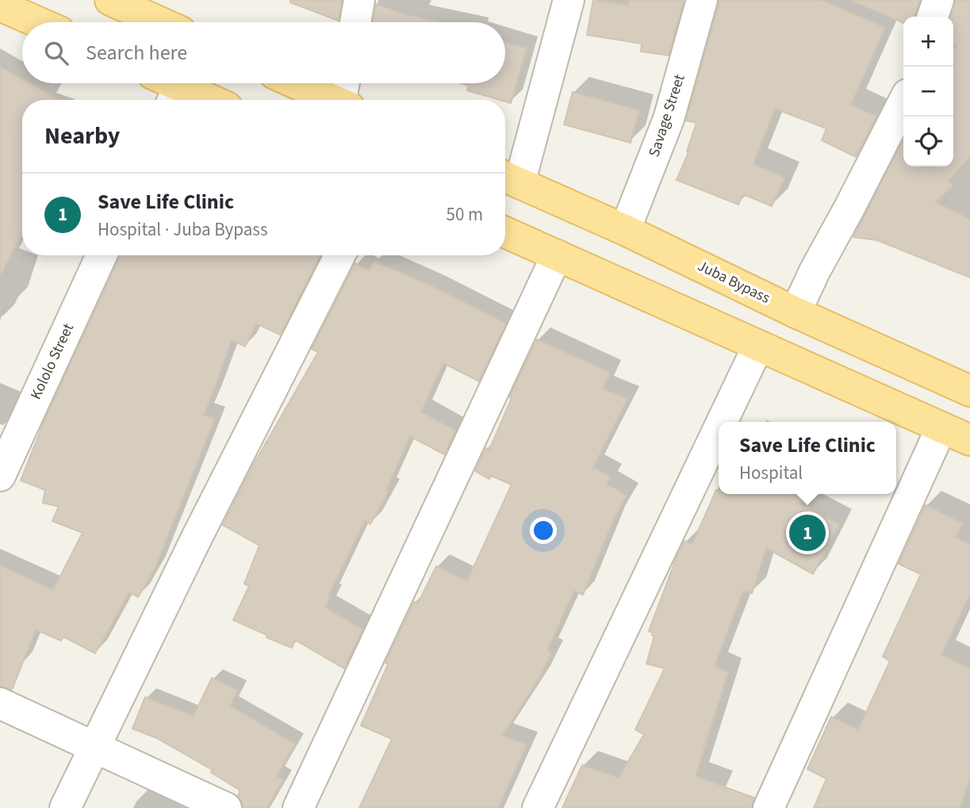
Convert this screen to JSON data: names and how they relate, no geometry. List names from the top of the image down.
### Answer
{
  "streets": {
    "main road": ["Juba Bypass"],
    "street": ["Savage Street", "Kololo Street"]
  },
  "crossings": [
    ["Savage Street", "Juba Bypass"]
  ],
  "page": {
    "map_buttons": ["+", "−"],
    "search": "Search here",
    "heading": "Nearby",
    "list": [
      {
        "mark": "1",
        "name": "Save Life Clinic",
        "note": "Hospital · Juba Bypass",
        "value": "50 m"
      }
    ],
    "popup": ["Save Life Clinic", "Hospital"],
    "pins": "1"
  }
}
